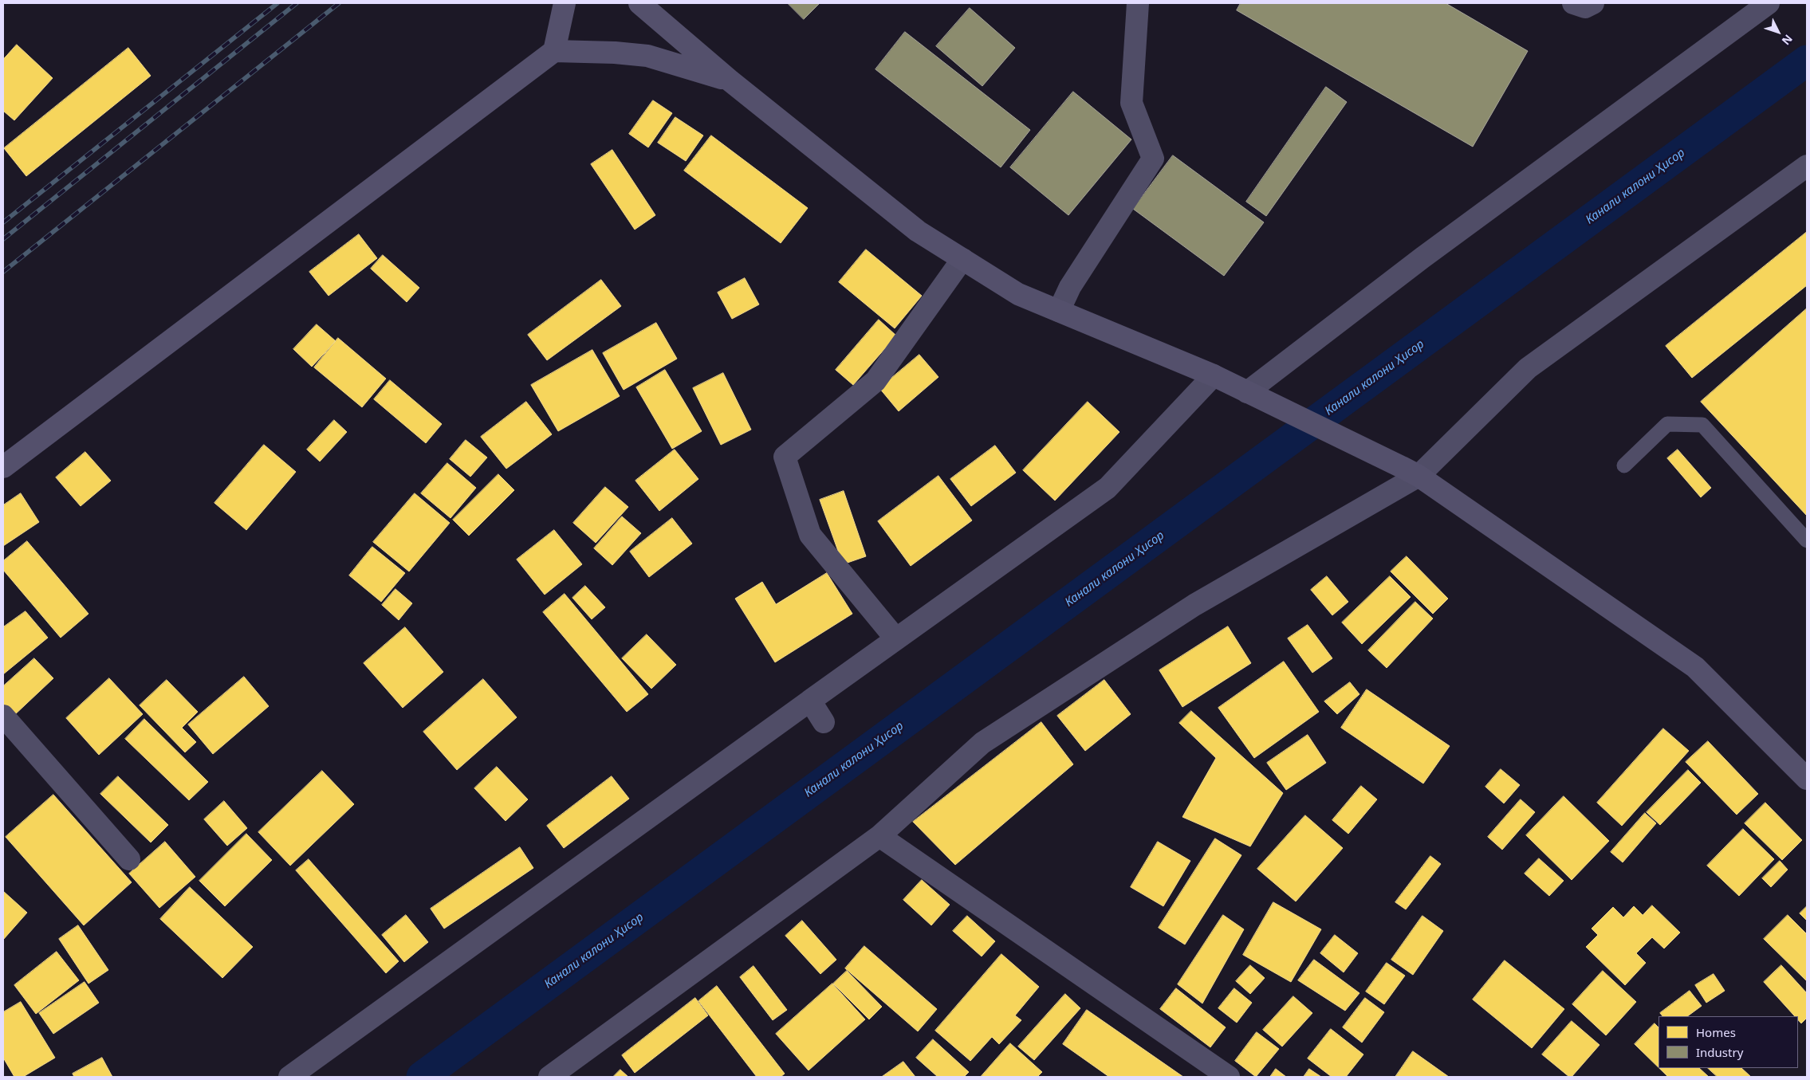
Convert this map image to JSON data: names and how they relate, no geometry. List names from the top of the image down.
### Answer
{
  "water": ["Канали калони Ҳисор"],
  "legend": ["Homes", "Industry"],
  "north": "bottom right"
}
